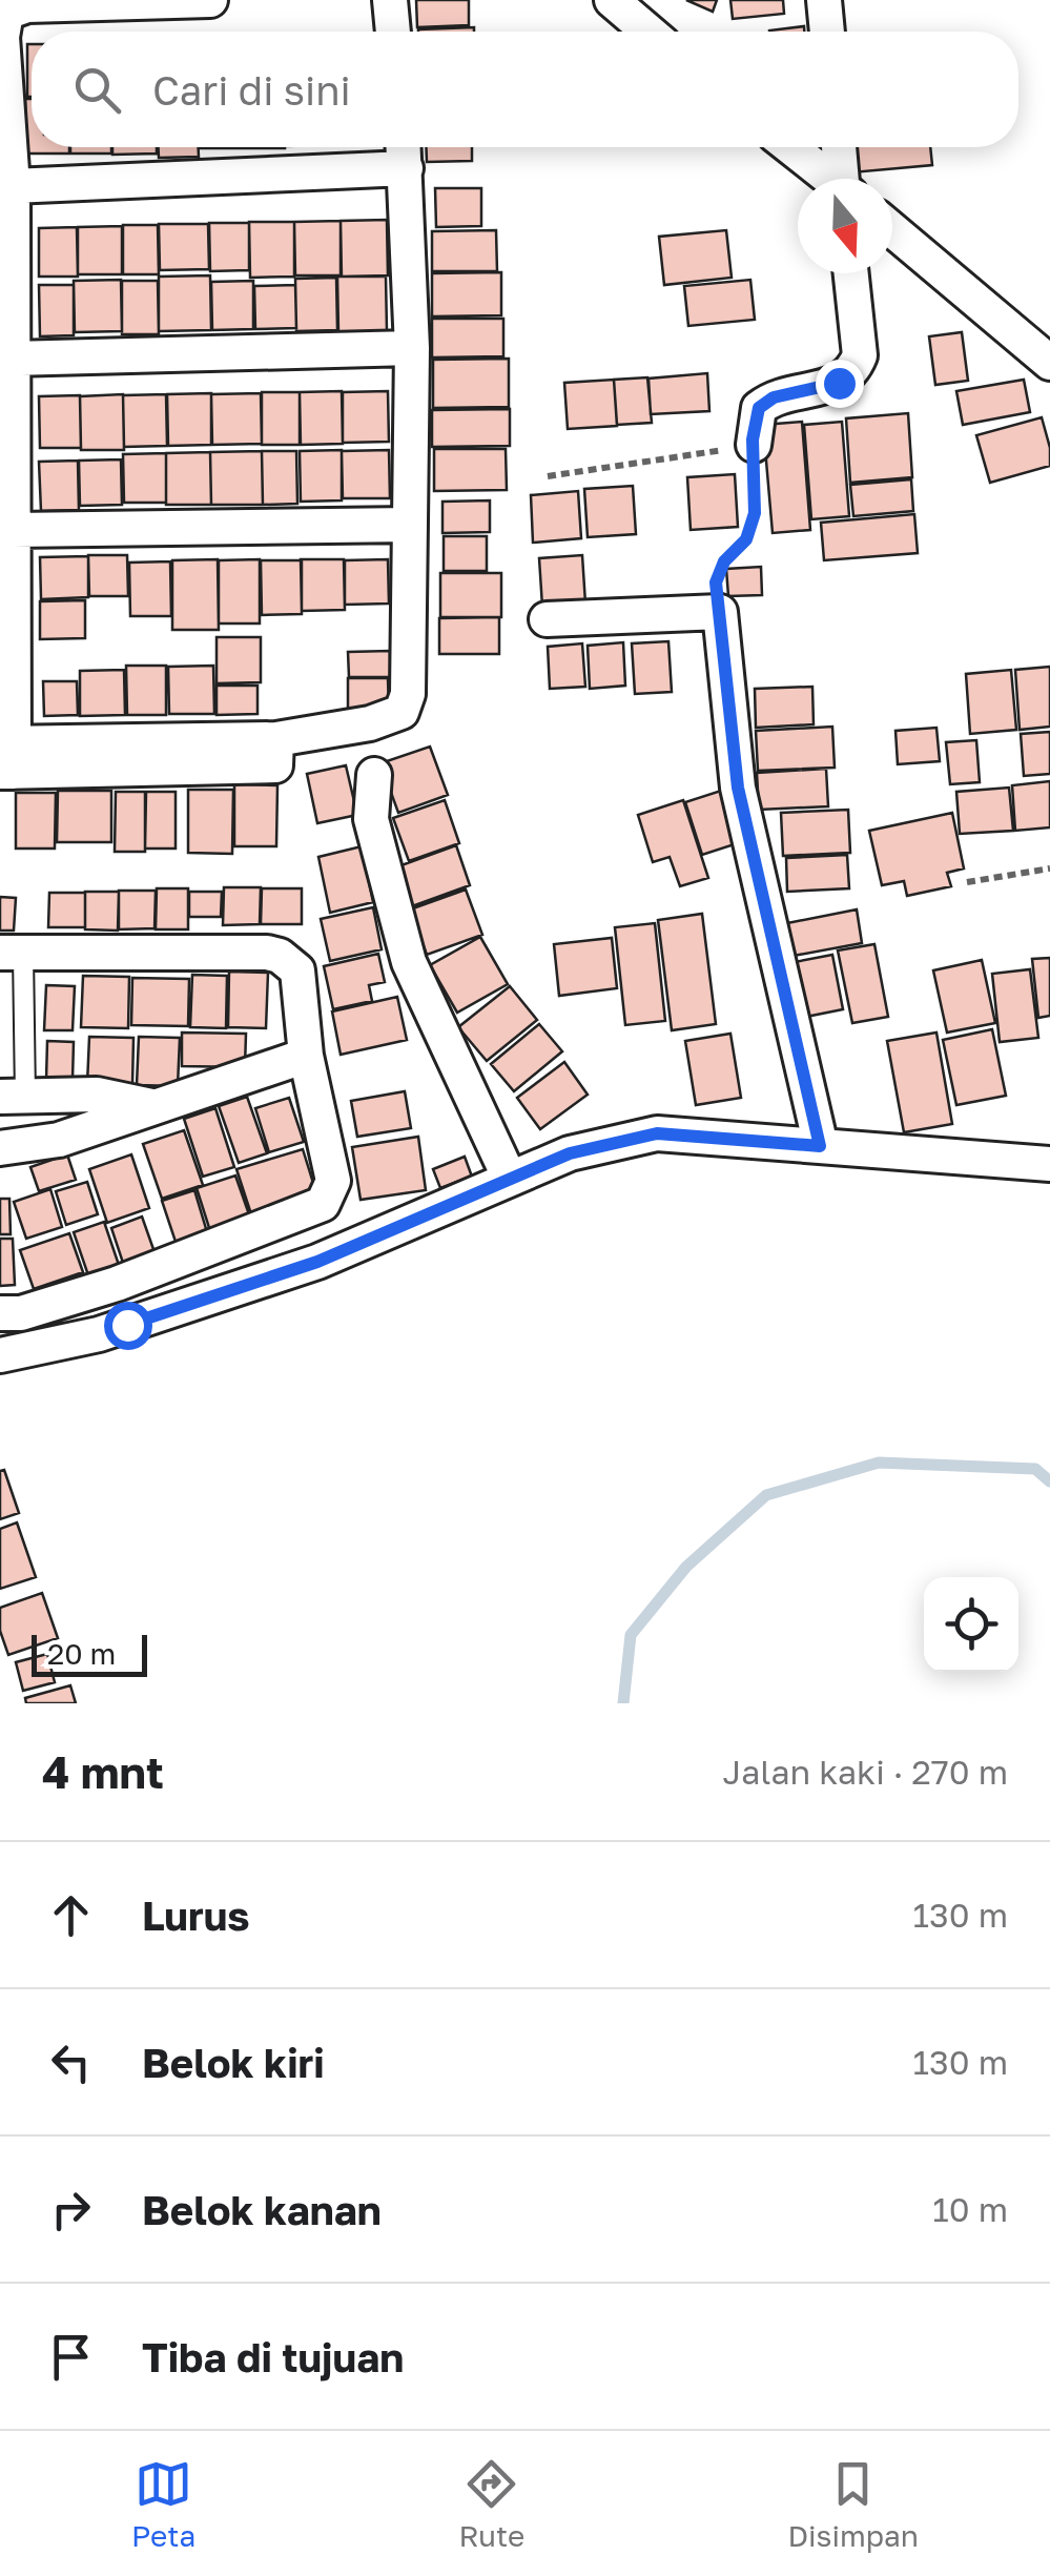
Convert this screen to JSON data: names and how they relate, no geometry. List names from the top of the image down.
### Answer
{
  "scale_bar": "20 m",
  "north": "bottom",
  "page": {
    "search": "Cari di sini",
    "scale": "20 m",
    "heading": ["4 mnt", "Jalan kaki · 270 m"],
    "list": [
      ["Lurus", "130 m"],
      ["Belok kiri", "130 m"],
      ["Belok kanan", "10 m"],
      "Tiba di tujuan"
    ],
    "nav": ["Peta", "Rute", "Disimpan"]
  }
}
